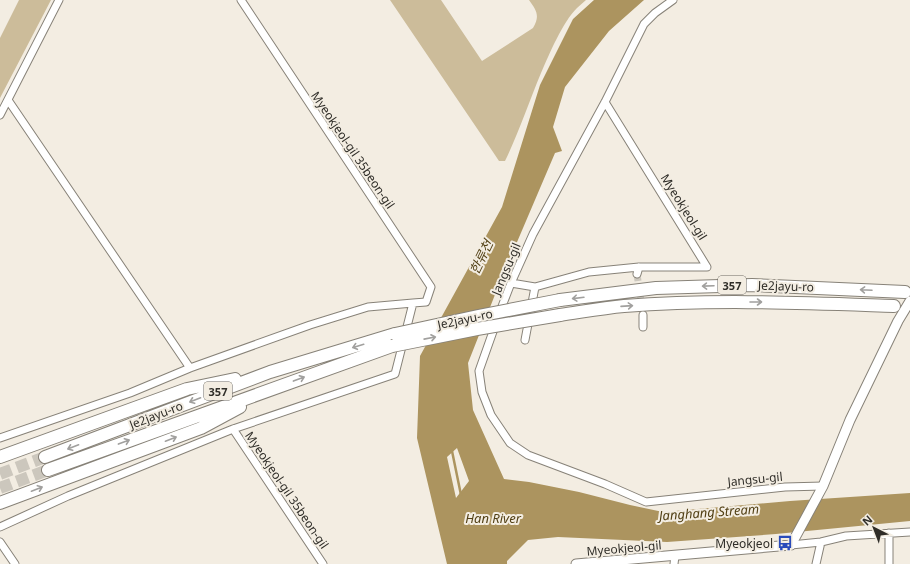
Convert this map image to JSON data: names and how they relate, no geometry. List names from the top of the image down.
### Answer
{
  "streets": {
    "highway": ["357", "Je2jayu-ro"],
    "street": ["Myeokjeol-gil 35beon-gil", "Myeokjeol-gil", "Jangsu-gil"]
  },
  "crossings": [
    ["Myeokjeol-gil", "Jangsu-gil"]
  ],
  "water": ["한류천", "Janghang Stream", "Han River"],
  "places": {
    "bus stop": ["Myeokjeol"]
  },
  "north": "top left"
}
